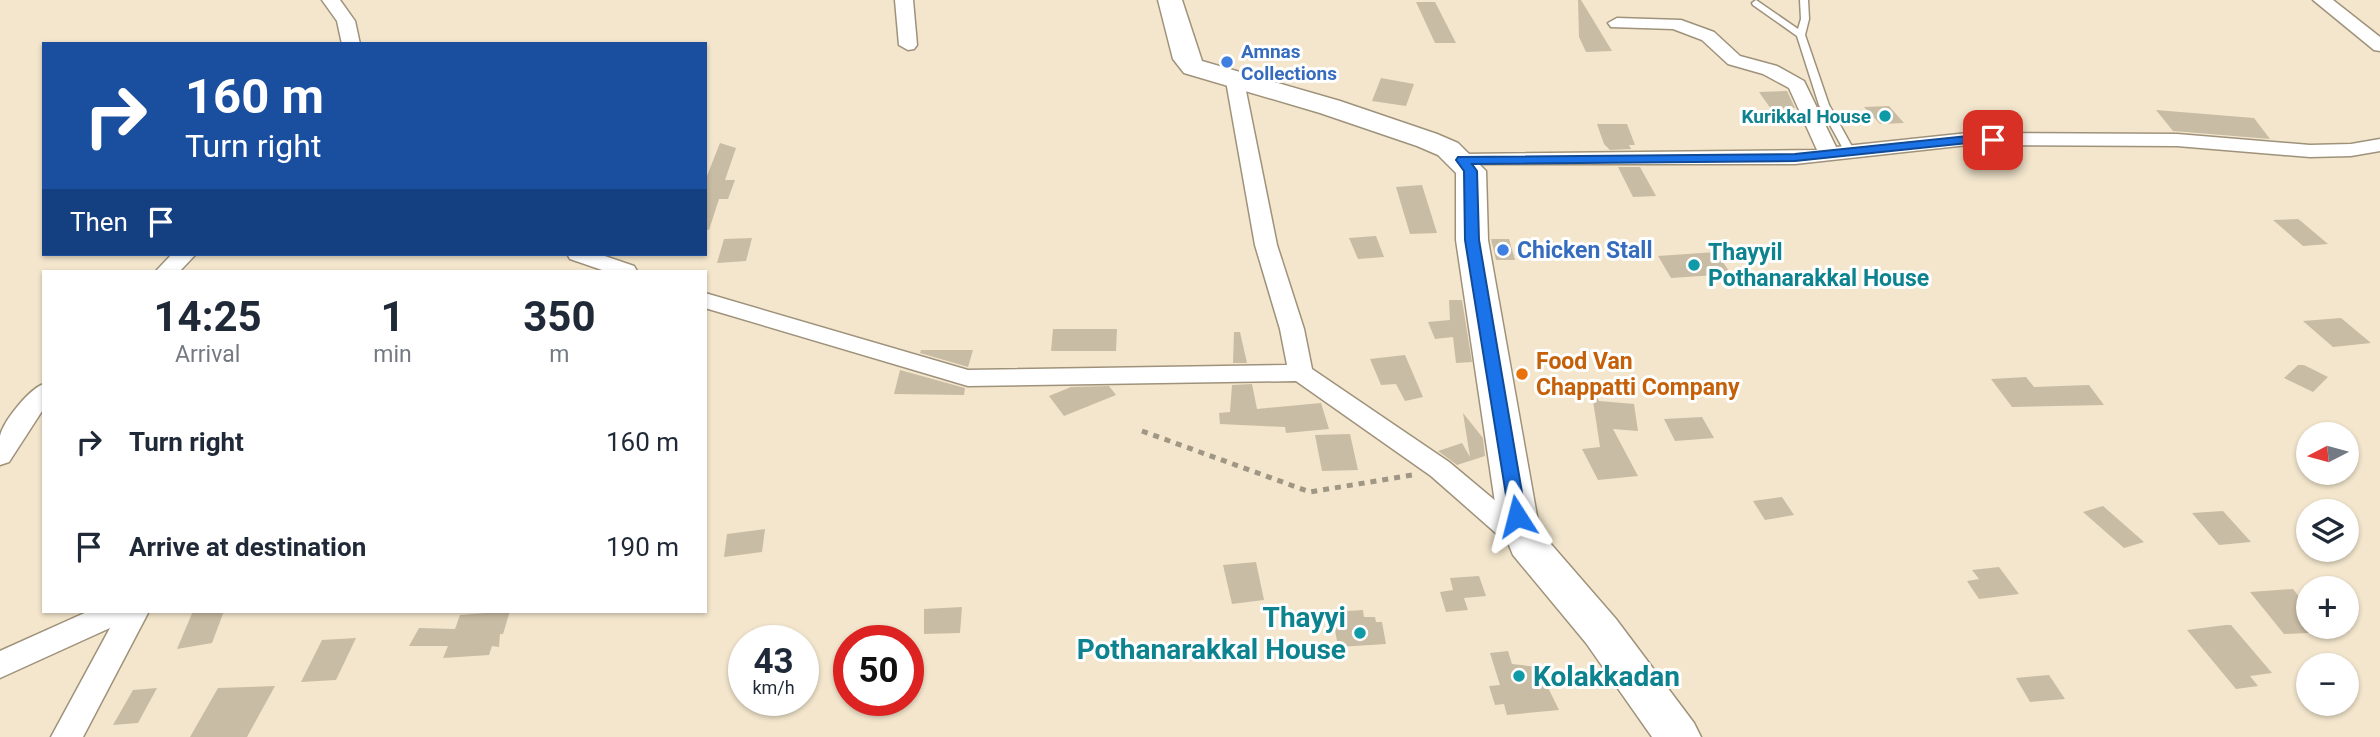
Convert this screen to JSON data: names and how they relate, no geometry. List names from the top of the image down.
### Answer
{
  "places": [
    "Amnas Collections",
    "Kurikkal House",
    "Chicken Stall",
    "Thayyil Pothanarakkal House",
    "Food Van Chappatti Company",
    "Thayyi Pothanarakkal House",
    "Kolakkadan"
  ],
  "north": "left",
  "page": {
    "turn": ["160 m", "Turn right"],
    "then": "Then",
    "eta": [
      "14:25",
      "Arrival",
      "1",
      "min",
      "350",
      "m"
    ],
    "list": [
      {
        "name": "Turn right",
        "value": "160 m"
      },
      {
        "name": "Arrive at destination",
        "value": "190 m"
      }
    ],
    "map_buttons": ["+", "−"],
    "speed": "43 km/h",
    "limit": "50"
  }
}
